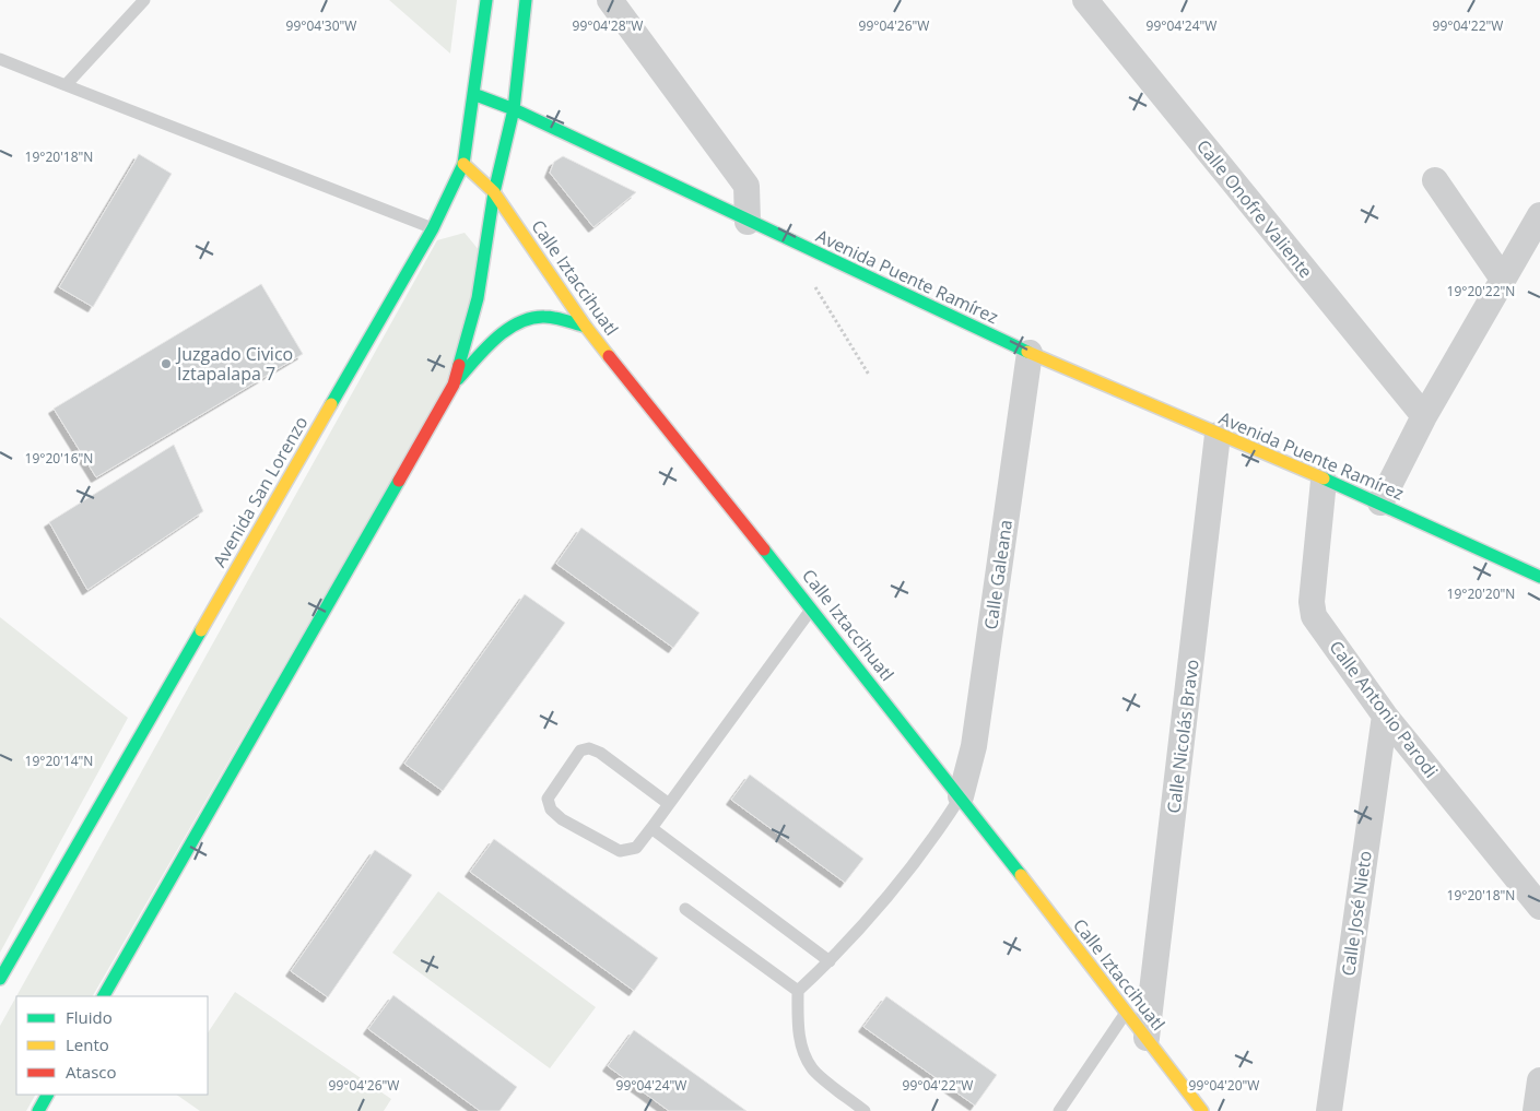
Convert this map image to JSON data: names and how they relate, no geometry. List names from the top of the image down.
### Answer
{
  "streets": {
    "street": [
      "Calle Onofre Valiente",
      "Avenida Puente Ramírez",
      "Calle Iztaccihuatl",
      "Avenida San Lorenzo",
      "Calle Galeana",
      "Calle Antonio Parodi",
      "Calle Nicolás Bravo",
      "Calle José Nieto"
    ]
  },
  "crossings": [
    ["Avenida Puente Ramírez", "Avenida San Lorenzo"],
    ["Avenida Puente Ramírez", "Calle Galeana"],
    ["Avenida Puente Ramírez", "Calle Antonio Parodi"],
    ["Avenida Puente Ramírez", "Calle Nicolás Bravo"],
    ["Calle Iztaccihuatl", "Avenida San Lorenzo"],
    ["Calle Iztaccihuatl", "Calle Galeana"],
    ["Calle Iztaccihuatl", "Calle Nicolás Bravo"],
    ["Calle Antonio Parodi", "Calle José Nieto"]
  ],
  "places": ["Juzgado Civico Iztapalapa 7"],
  "legend": ["Fluido", "Lento", "Atasco"],
  "coordinates": [
    "99°04'28\"W",
    "99°04'26\"W",
    "99°04'24\"W",
    "99°04'22\"W",
    "99°04'30\"W",
    "19°20'18\"N",
    "19°20'22\"N",
    "19°20'16\"N",
    "19°20'20\"N",
    "19°20'14\"N",
    "99°04'20\"W"
  ]
}
